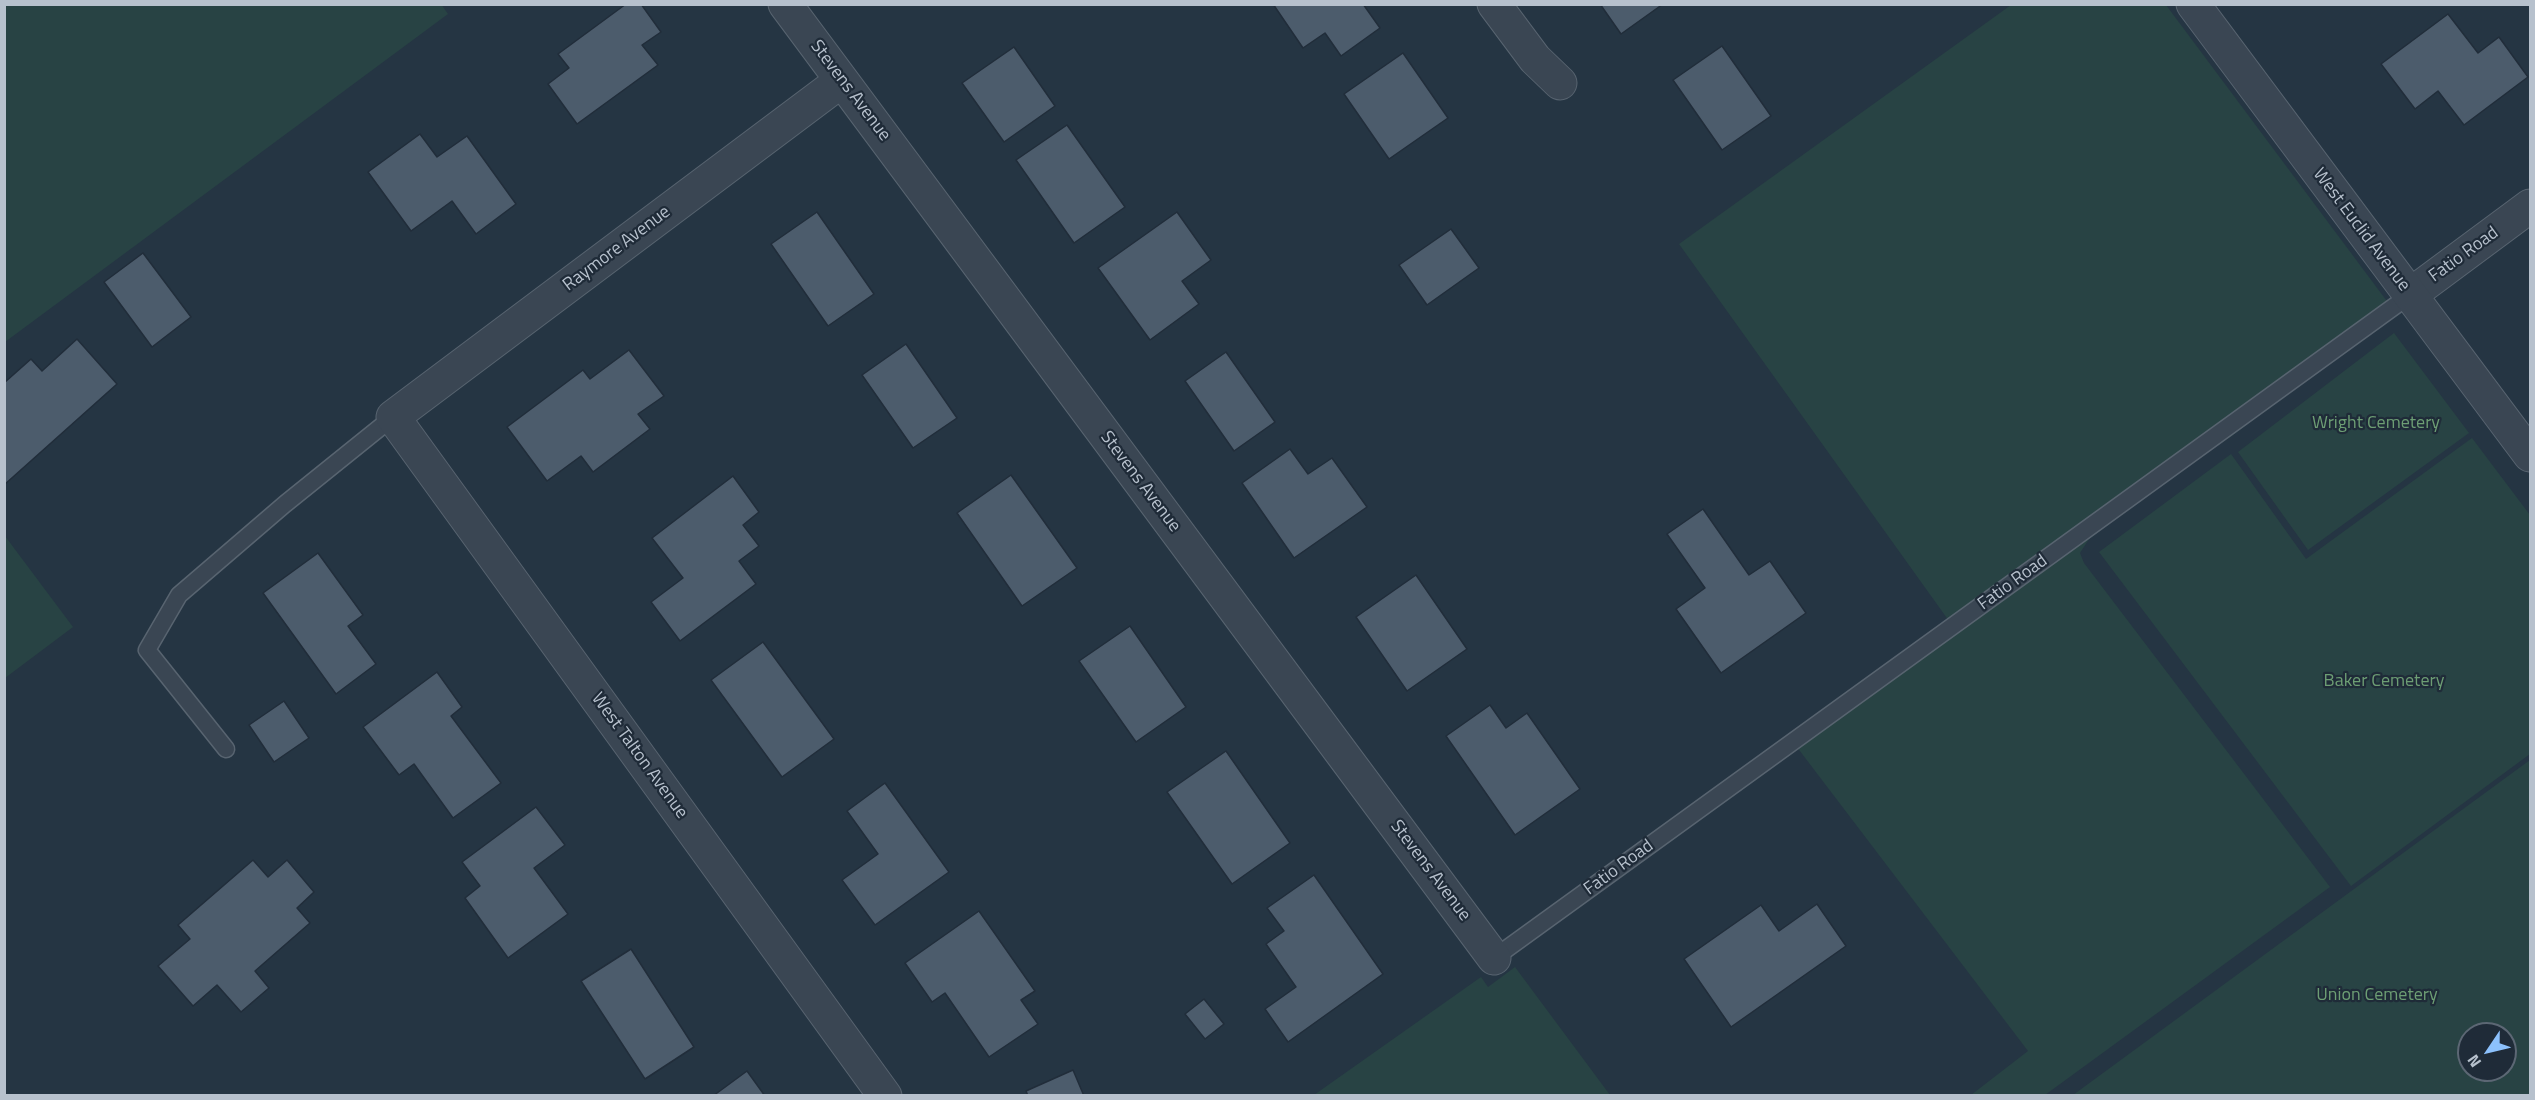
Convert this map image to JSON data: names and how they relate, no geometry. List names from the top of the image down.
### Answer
{
  "streets": {
    "street": [
      "Stevens Avenue",
      "West Euclid Avenue",
      "Raymore Avenue",
      "Fatio Road",
      "West Talton Avenue"
    ]
  },
  "crossings": [
    ["Stevens Avenue", "Raymore Avenue"],
    ["Stevens Avenue", "Fatio Road"],
    ["West Euclid Avenue", "Fatio Road"],
    ["Raymore Avenue", "West Talton Avenue"]
  ],
  "parks": ["Wright Cemetery", "Baker Cemetery", "Union Cemetery"],
  "north": "bottom left"
}
